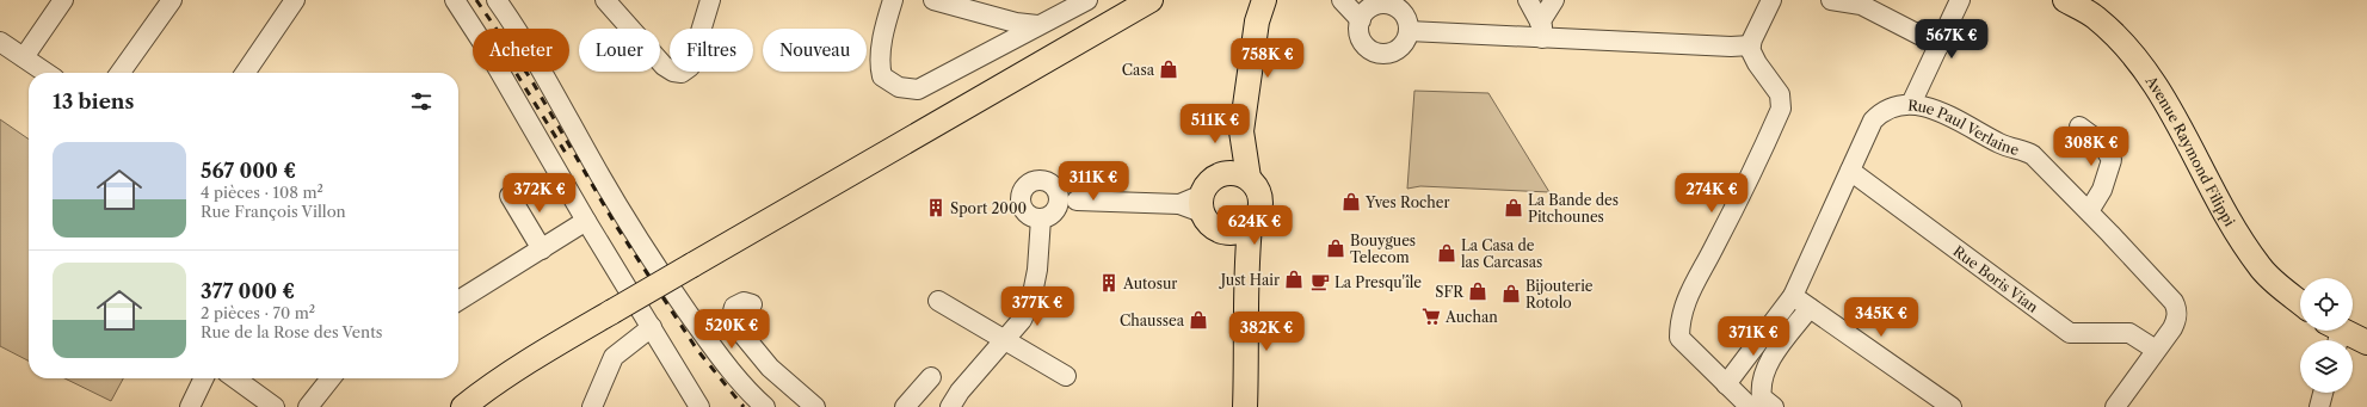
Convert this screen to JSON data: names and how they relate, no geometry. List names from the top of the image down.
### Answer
{
  "streets": {
    "main road": ["Avenue Raymond Filippi"],
    "street": ["Rue Paul Verlaine", "Rue Boris Vian"]
  },
  "crossings": [
    ["Rue Paul Verlaine", "Rue Boris Vian"]
  ],
  "places": {
    "shop": [
      "Casa",
      "Yves Rocher",
      "La Bande des Pitchounes",
      "Bouygues Telecom",
      "La Casa de las Carcasas",
      "Just Hair",
      "SFR",
      "Bijouterie Rotolo",
      "Chaussea"
    ],
    "building": ["Sport 2000", "Autosur"],
    "cafe": ["La Presqu'île"],
    "supermarket": ["Auchan"]
  },
  "page": {
    "price": [
      "567K €",
      "758K €",
      "511K €",
      "308K €",
      "311K €",
      "372K €",
      "274K €",
      "624K €",
      "377K €",
      "345K €",
      "520K €",
      "382K €",
      "371K €"
    ],
    "chip": [
      "Acheter",
      "Louer",
      "Filtres",
      "Nouveau"
    ],
    "heading": "13 biens",
    "list": [
      {
        "name": "567 000 €",
        "note": "4 pièces · 108 m² · Rue François Villon"
      },
      {
        "name": "377 000 €",
        "note": "2 pièces · 70 m² · Rue de la Rose des Vents"
      }
    ]
  }
}
